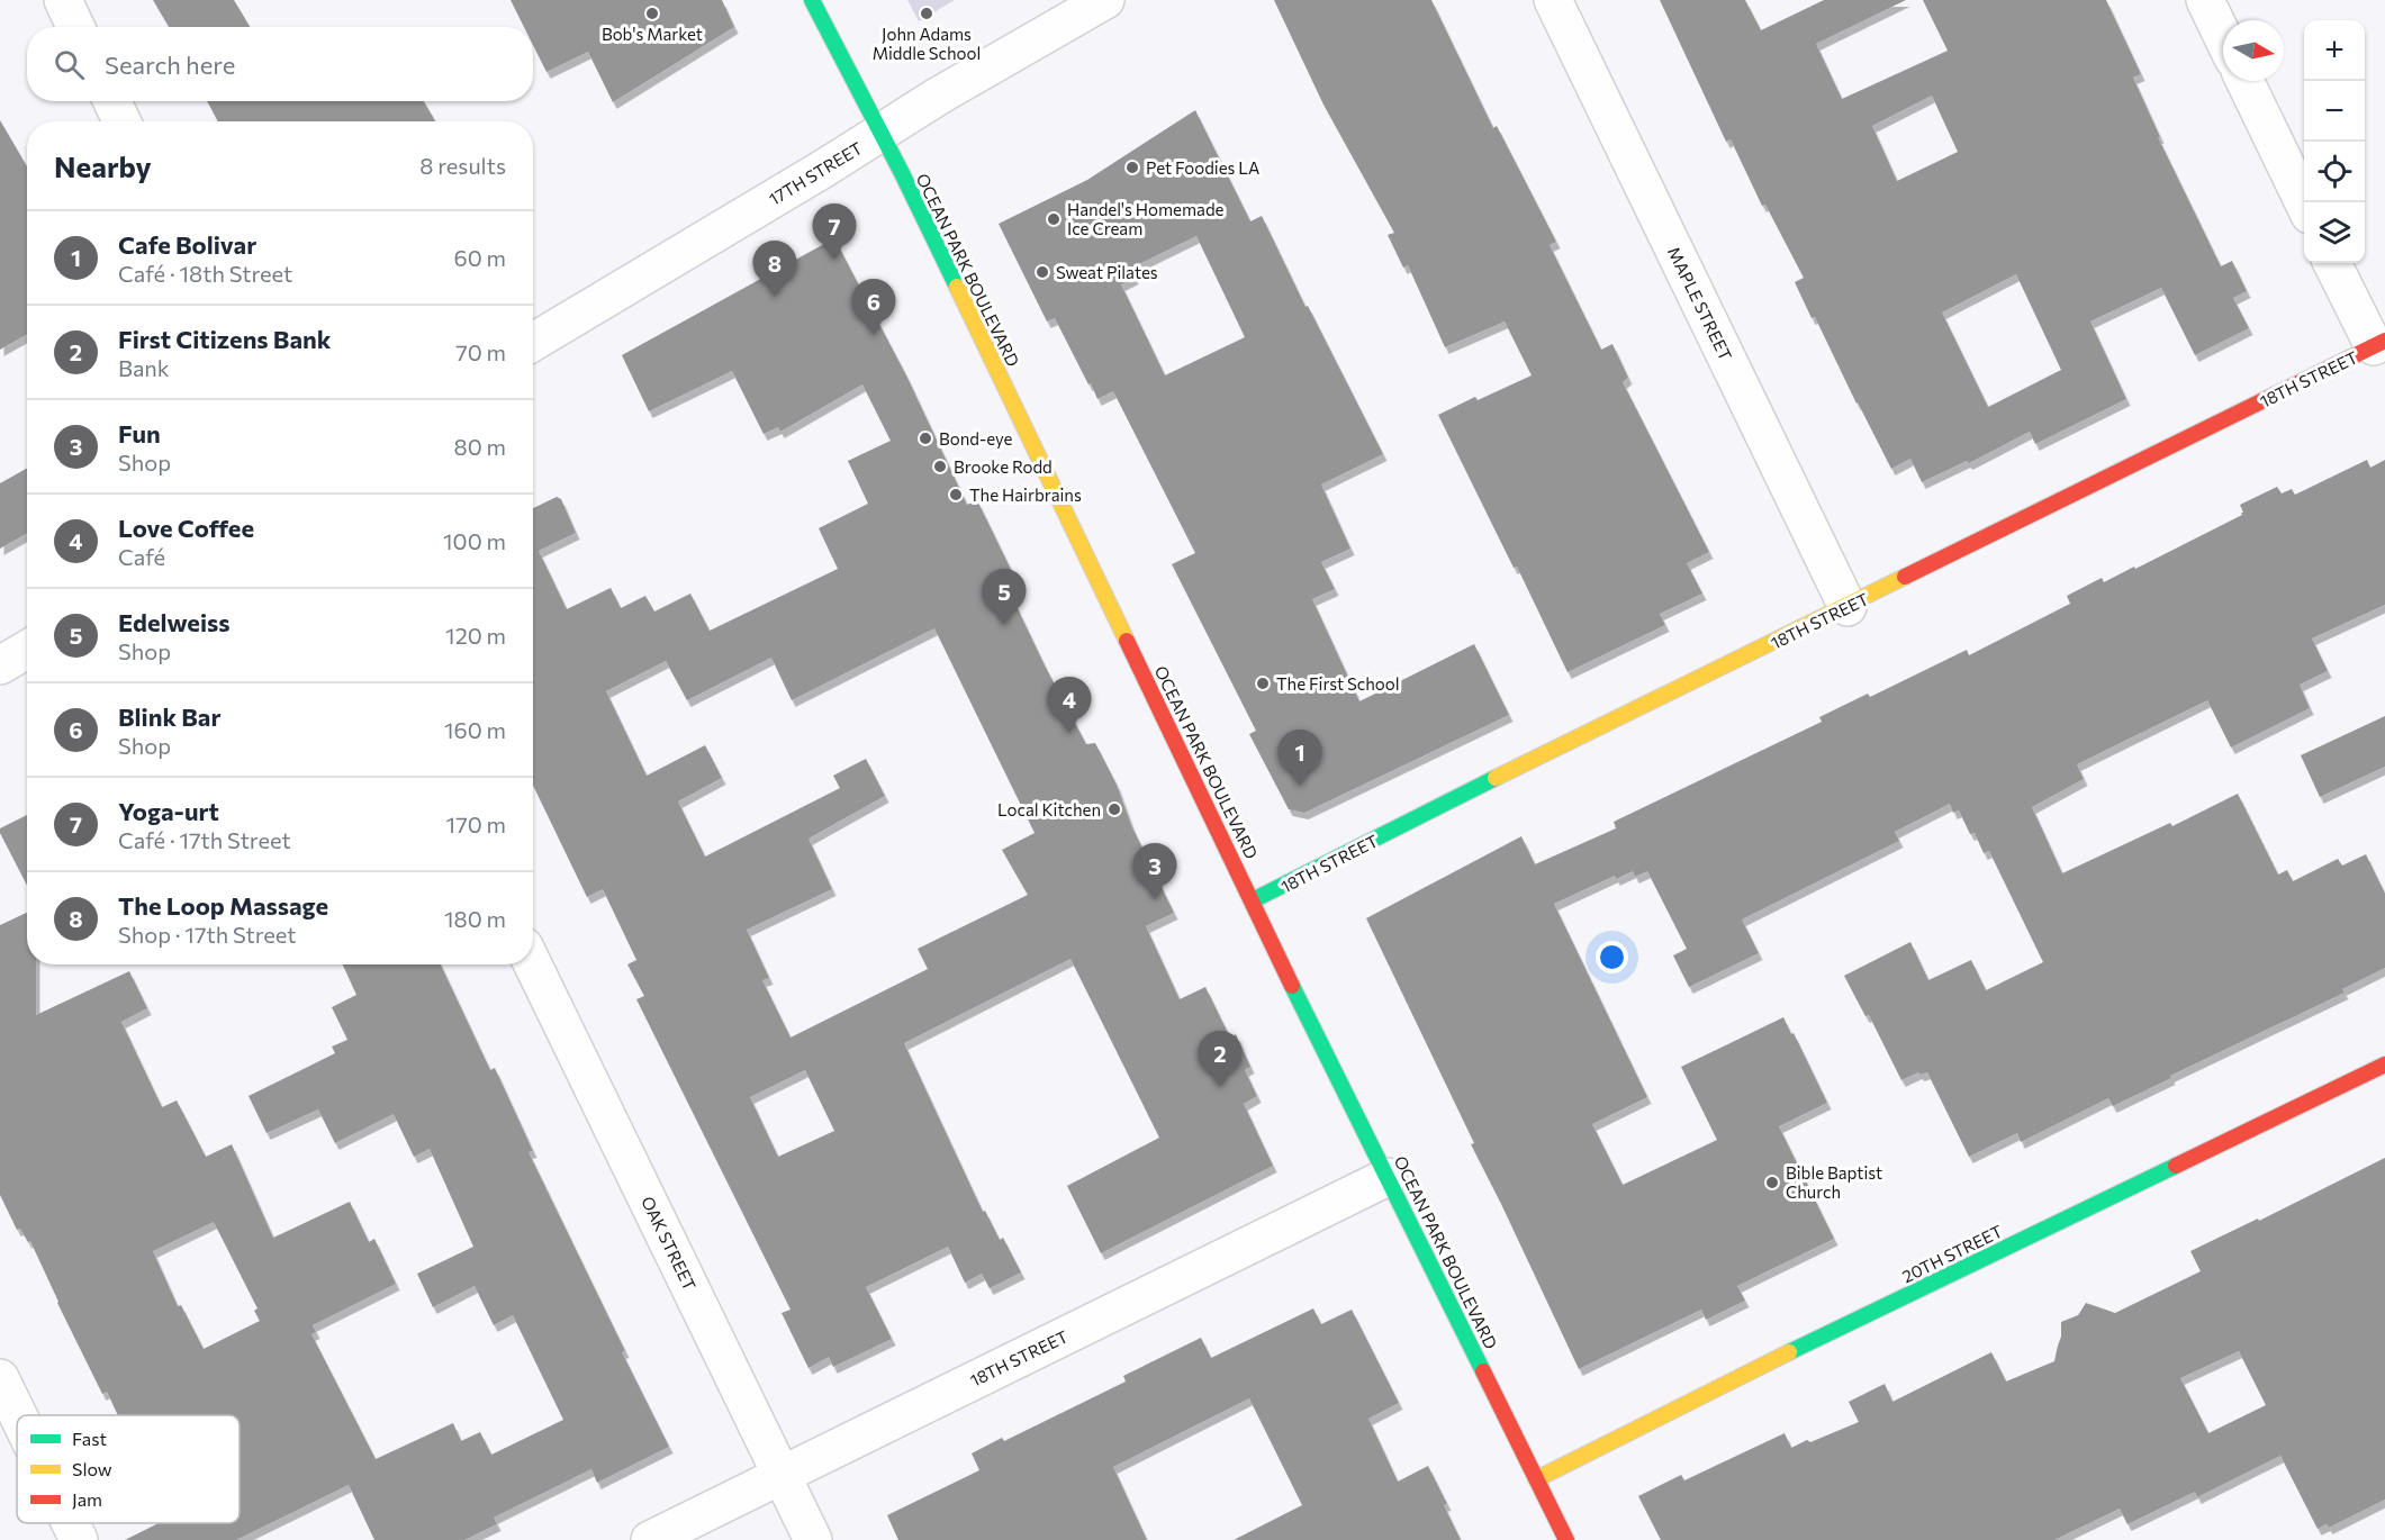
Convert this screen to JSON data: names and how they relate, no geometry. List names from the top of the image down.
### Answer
{
  "streets": {
    "street": [
      "17TH STREET",
      "OCEAN PARK BOULEVARD",
      "MAPLE STREET",
      "18TH STREET",
      "OAK STREET",
      "20TH STREET"
    ]
  },
  "crossings": [
    ["17TH STREET", "OCEAN PARK BOULEVARD"],
    ["OCEAN PARK BOULEVARD", "18TH STREET"],
    ["OCEAN PARK BOULEVARD", "20TH STREET"],
    ["MAPLE STREET", "18TH STREET"],
    ["18TH STREET", "OAK STREET"]
  ],
  "places": [
    "Bob's Market",
    "John Adams Middle School",
    "Pet Foodies LA",
    "Handel's Homemade Ice Cream",
    "Sweat Pilates",
    "Bond-eye",
    "Brooke Rodd",
    "The Hairbrains",
    "The First School",
    "Local Kitchen",
    "Bible Baptist Church"
  ],
  "legend": ["Fast", "Slow", "Jam"],
  "north": "right",
  "page": {
    "map_buttons": ["+", "−"],
    "search": "Search here",
    "heading": ["Nearby", "8 results"],
    "pins": [
      "7",
      "8",
      "6",
      "5",
      "4",
      "1",
      "3",
      "2"
    ],
    "list": [
      {
        "mark": "1",
        "name": "Cafe Bolivar",
        "note": "Café · 18th Street",
        "value": "60 m"
      },
      {
        "mark": "2",
        "name": "First Citizens Bank",
        "note": "Bank",
        "value": "70 m"
      },
      {
        "mark": "3",
        "name": "Fun",
        "note": "Shop",
        "value": "80 m"
      },
      {
        "mark": "4",
        "name": "Love Coffee",
        "note": "Café",
        "value": "100 m"
      },
      {
        "mark": "5",
        "name": "Edelweiss",
        "note": "Shop",
        "value": "120 m"
      },
      {
        "mark": "6",
        "name": "Blink Bar",
        "note": "Shop",
        "value": "160 m"
      },
      {
        "mark": "7",
        "name": "Yoga-urt",
        "note": "Café · 17th Street",
        "value": "170 m"
      },
      {
        "mark": "8",
        "name": "The Loop Massage",
        "note": "Shop · 17th Street",
        "value": "180 m"
      }
    ]
  }
}
